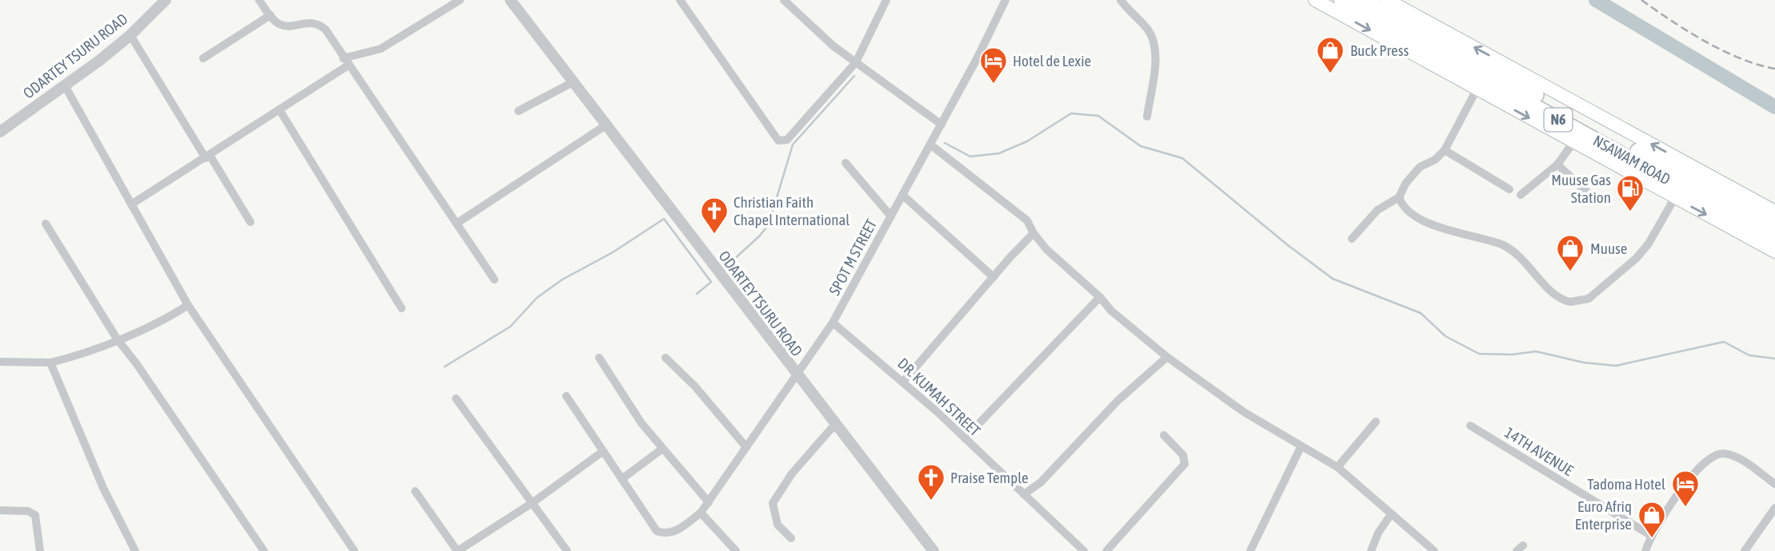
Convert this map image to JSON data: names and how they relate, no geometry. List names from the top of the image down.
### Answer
{
  "streets": {
    "highway": ["N6", "NSAWAM ROAD"],
    "street": [
      "ODARTEY TSURU ROAD",
      "SPOT M STREET",
      "DR. KUMAH STREET",
      "14TH AVENUE"
    ]
  },
  "crossings": [
    ["ODARTEY TSURU ROAD", "SPOT M STREET"],
    ["SPOT M STREET", "DR. KUMAH STREET"]
  ],
  "places": {
    "shop": ["Buck Press", "Muuse", "Euro Afriq Enterprise"],
    "hotel": ["Hotel de Lexie", "Tadoma Hotel"],
    "fuel station": ["Muuse Gas Station"],
    "church": ["Christian Faith Chapel International", "Praise Temple"]
  }
}
